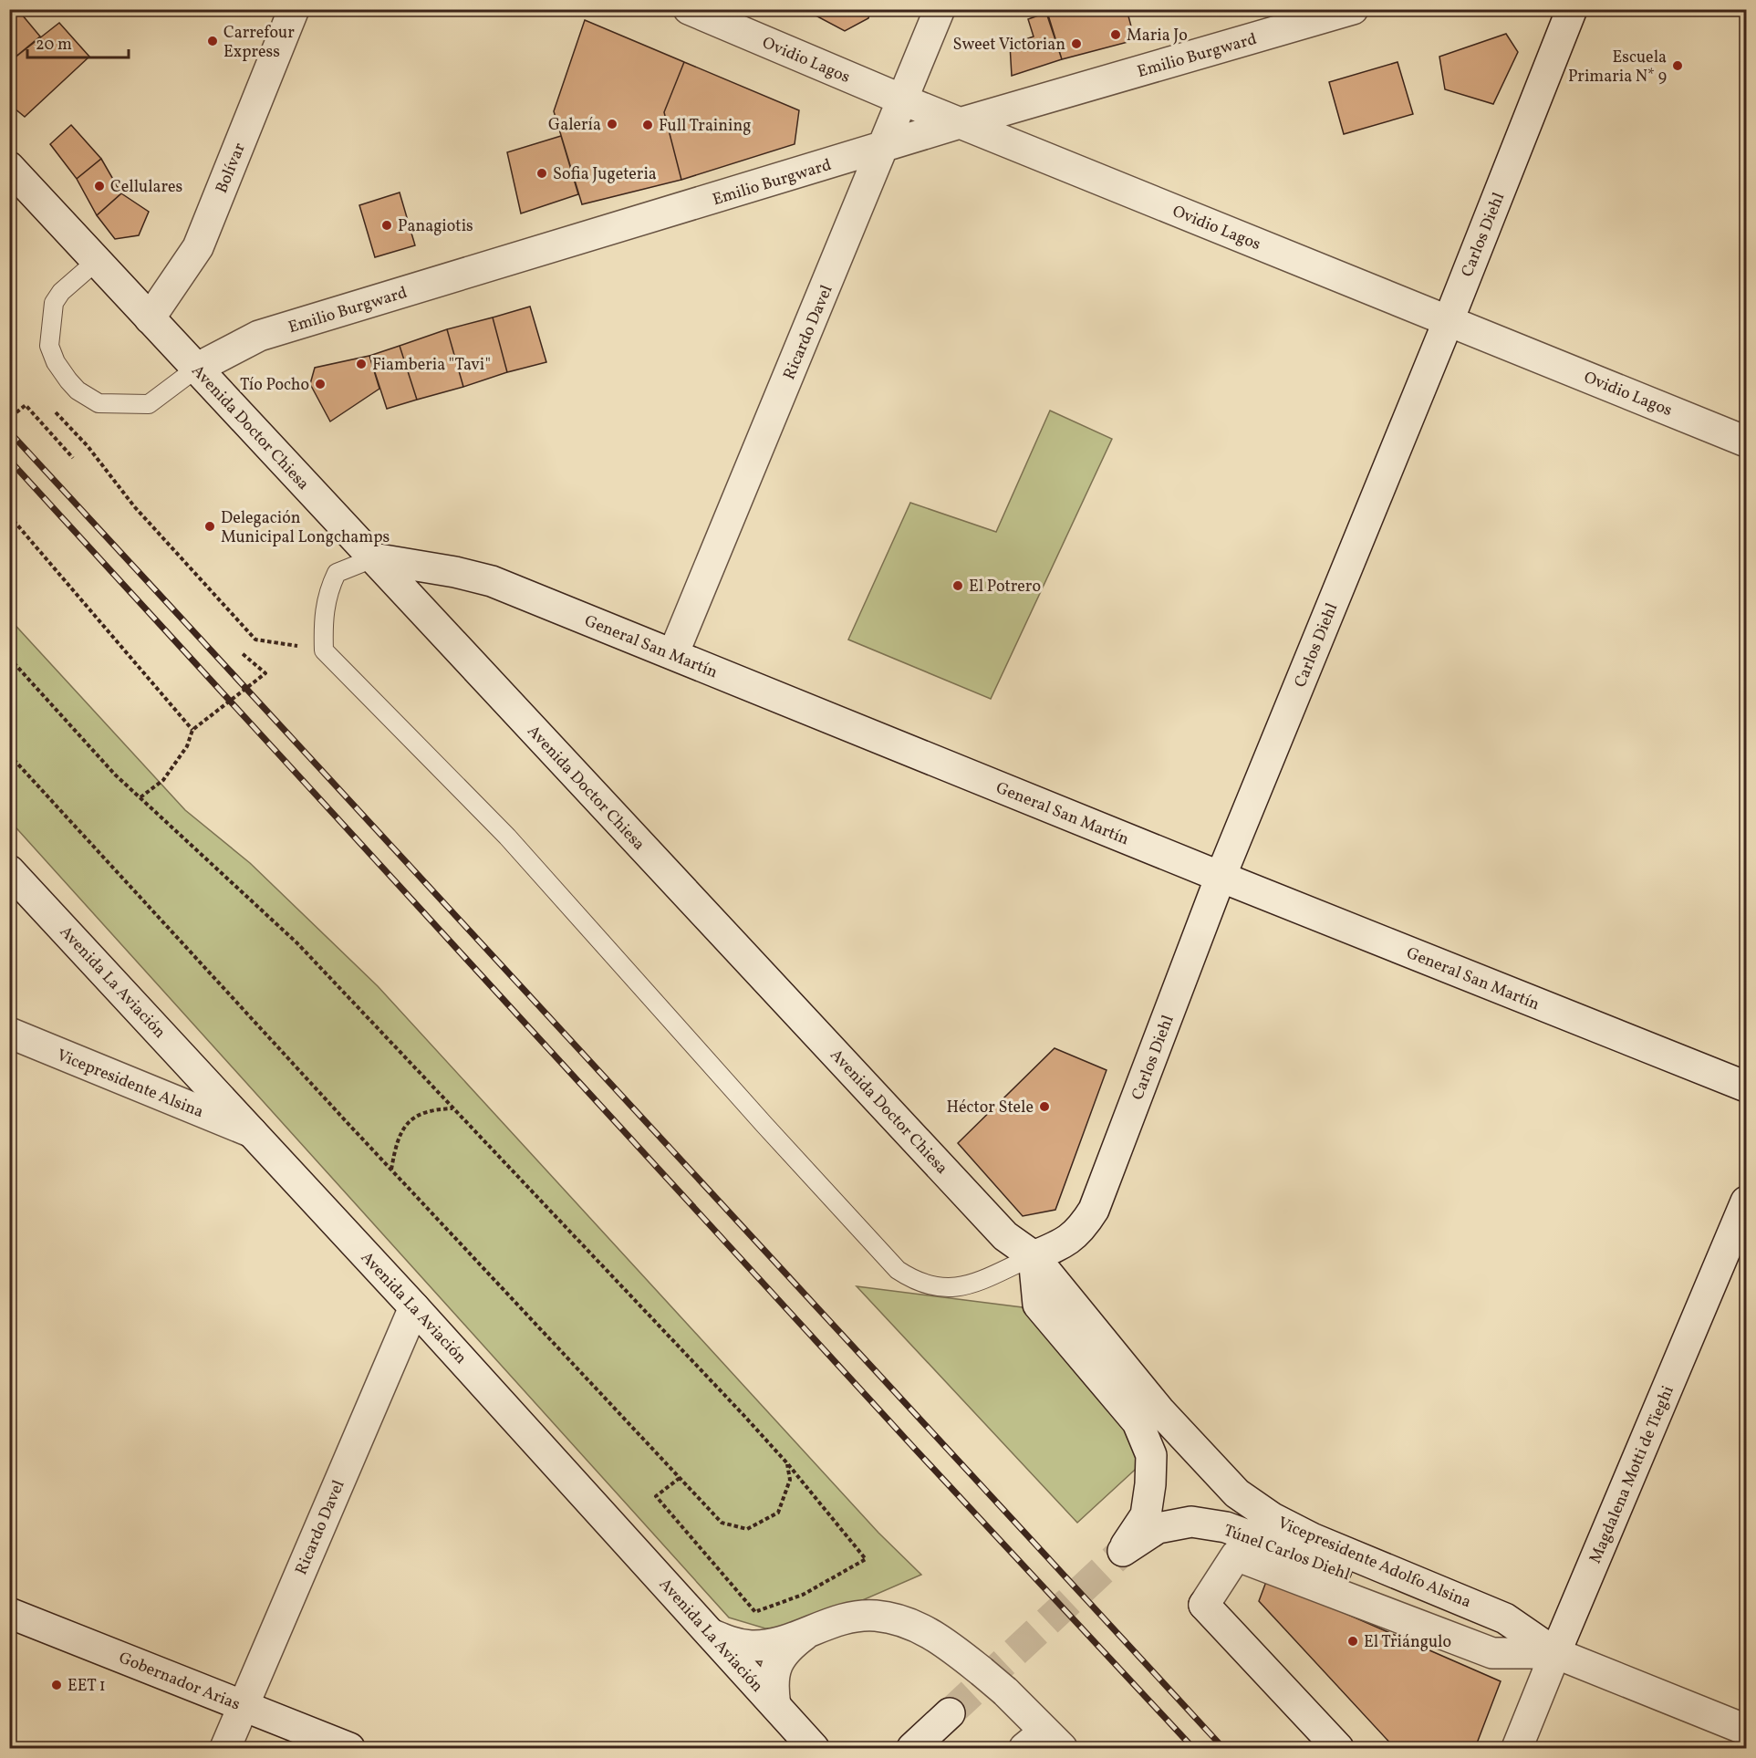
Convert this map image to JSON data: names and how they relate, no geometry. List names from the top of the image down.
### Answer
{
  "streets": {
    "street": [
      "Emilio Burgward",
      "Ovidio Lagos",
      "Bolívar",
      "Carlos Diehl",
      "Ricardo Davel",
      "Avenida Doctor Chiesa",
      "General San Martín",
      "Avenida La Aviación",
      "Vicepresidente Alsina",
      "Magdalena Motti de Tieghi",
      "Túnel Carlos Diehl",
      "Vicepresidente Adolfo Alsina",
      "Gobernador Arias"
    ]
  },
  "crossings": [
    ["Emilio Burgward", "Ovidio Lagos"],
    ["Emilio Burgward", "Ricardo Davel"],
    ["Emilio Burgward", "Avenida Doctor Chiesa"],
    ["Ovidio Lagos", "Carlos Diehl"],
    ["Ovidio Lagos", "Ricardo Davel"],
    ["Bolívar", "Avenida Doctor Chiesa"],
    ["Carlos Diehl", "Avenida Doctor Chiesa"],
    ["Carlos Diehl", "General San Martín"],
    ["Carlos Diehl", "Túnel Carlos Diehl"],
    ["Ricardo Davel", "General San Martín"],
    ["Ricardo Davel", "Avenida La Aviación"],
    ["Ricardo Davel", "Gobernador Arias"],
    ["Avenida Doctor Chiesa", "General San Martín"],
    ["Avenida Doctor Chiesa", "Túnel Carlos Diehl"],
    ["Avenida Doctor Chiesa", "Vicepresidente Adolfo Alsina"],
    ["Avenida La Aviación", "Vicepresidente Alsina"],
    ["Magdalena Motti de Tieghi", "Túnel Carlos Diehl"],
    ["Magdalena Motti de Tieghi", "Vicepresidente Adolfo Alsina"],
    ["Túnel Carlos Diehl", "Vicepresidente Adolfo Alsina"]
  ],
  "places": [
    "Maria Jo",
    "Carrefour Express",
    "Sweet Victorian",
    "Escuela Primaria N* 9",
    "Galería",
    "Full Training",
    "Sofia Jugeteria",
    "Cellulares",
    "Panagiotis",
    "Fiamberia \"Tavi\"",
    "Tío Pocho",
    "Delegación Municipal Longchamps",
    "El Potrero",
    "Héctor Stele",
    "El Triángulo",
    "EET 1"
  ],
  "scale_bar": "20 m"
}
